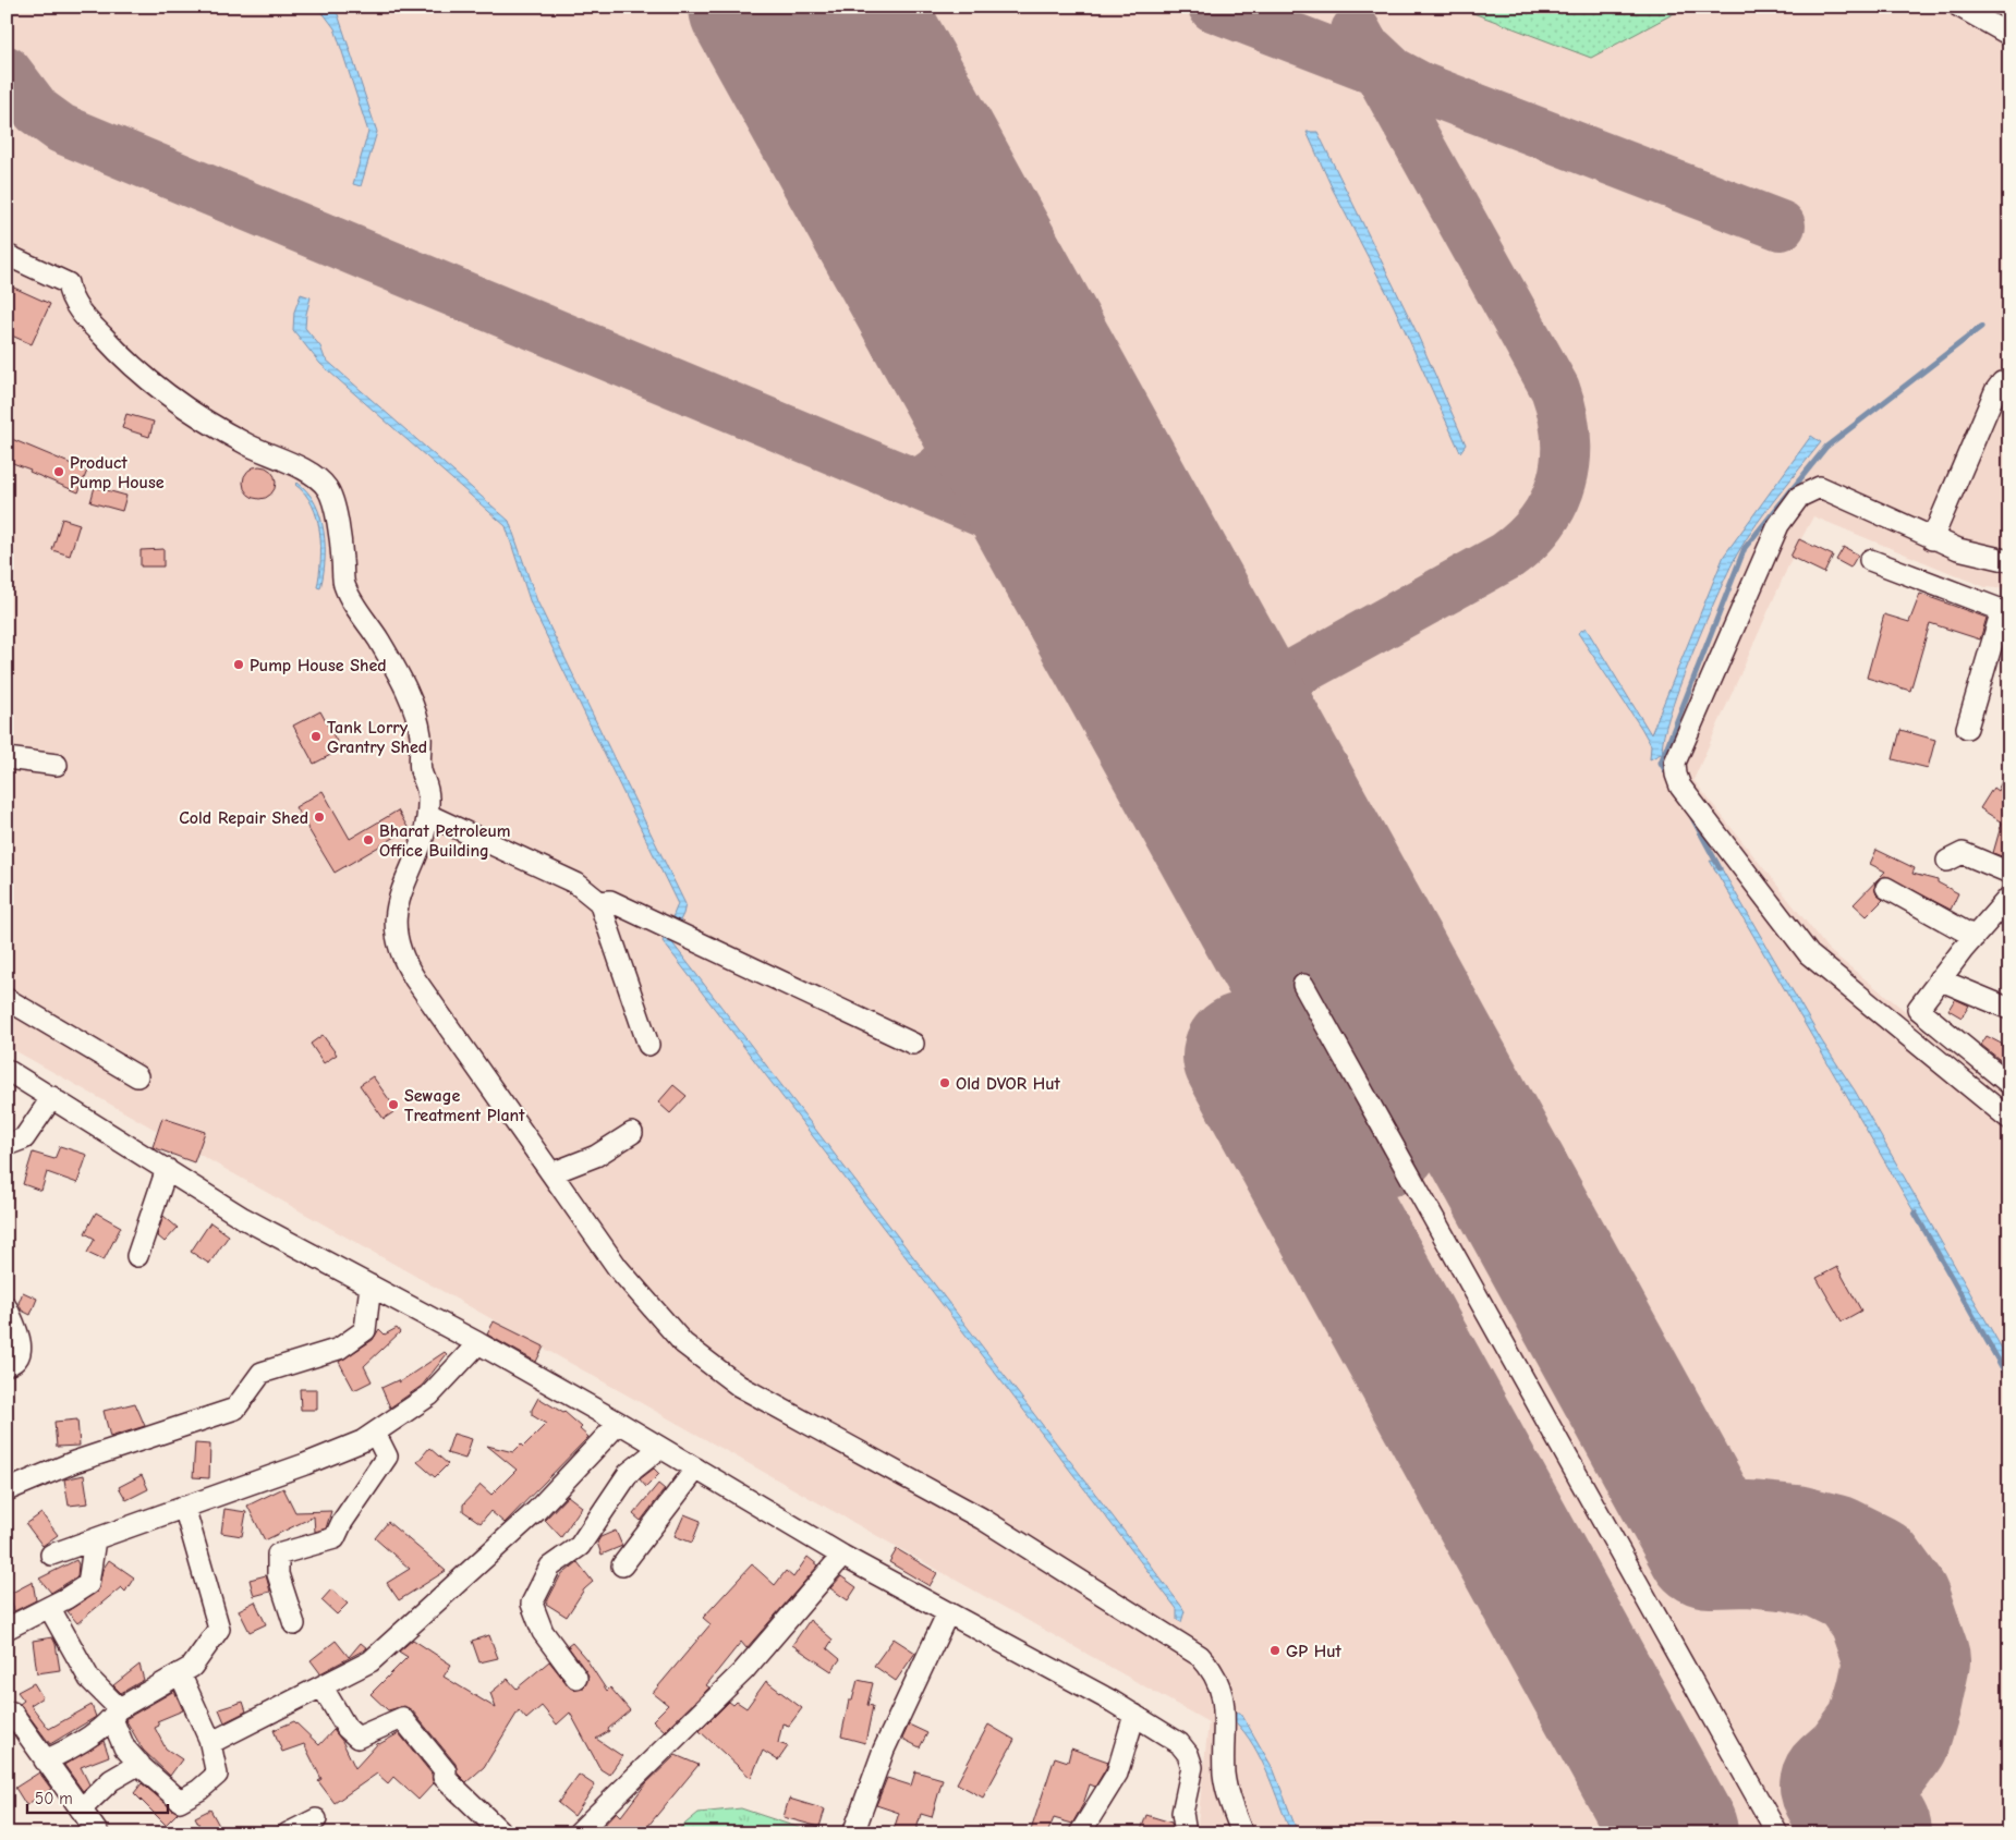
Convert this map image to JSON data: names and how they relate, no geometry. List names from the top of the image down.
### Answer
{
  "places": [
    "Product Pump House",
    "Pump House Shed",
    "Tank Lorry Grantry Shed",
    "Cold Repair Shed",
    "Bharat Petroleum Office Building",
    "Old DVOR Hut",
    "Sewage Treatment Plant",
    "GP Hut"
  ],
  "scale_bar": "50 m"
}
